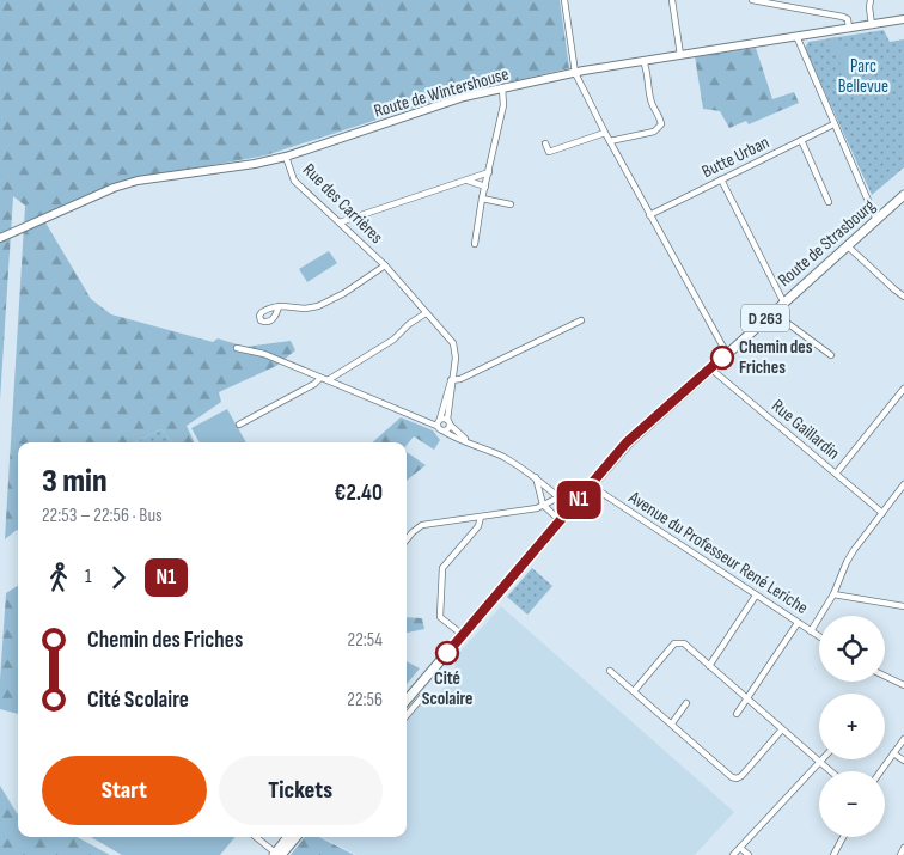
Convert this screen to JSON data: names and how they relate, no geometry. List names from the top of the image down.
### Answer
{
  "streets": {
    "main road": ["Route de Strasbourg", "D 263"],
    "street": [
      "Route de Wintershouse",
      "Butte Urban",
      "Rue des Carrières",
      "Rue Gaillardin",
      "Avenue du Professeur René Leriche"
    ]
  },
  "crossings": [
    ["Route de Wintershouse", "Rue des Carrières"],
    ["Route de Strasbourg", "Rue Gaillardin"],
    ["Route de Strasbourg", "Avenue du Professeur René Leriche"]
  ],
  "parks": ["Parc Bellevue"],
  "places": ["Chemin des Friches", "Cité Scolaire"],
  "lines": ["bus line N1"],
  "page": {
    "on_map": "N1",
    "heading": ["3 min", "22:53 – 22:56 · Bus", "€2.40"],
    "legs": ["1", "N1"],
    "list": [
      {
        "name": "Chemin des Friches",
        "value": "22:54"
      },
      {
        "name": "Cité Scolaire",
        "value": "22:56"
      }
    ],
    "map_buttons": ["+", "−"],
    "buttons": ["Start", "Tickets"]
  }
}
